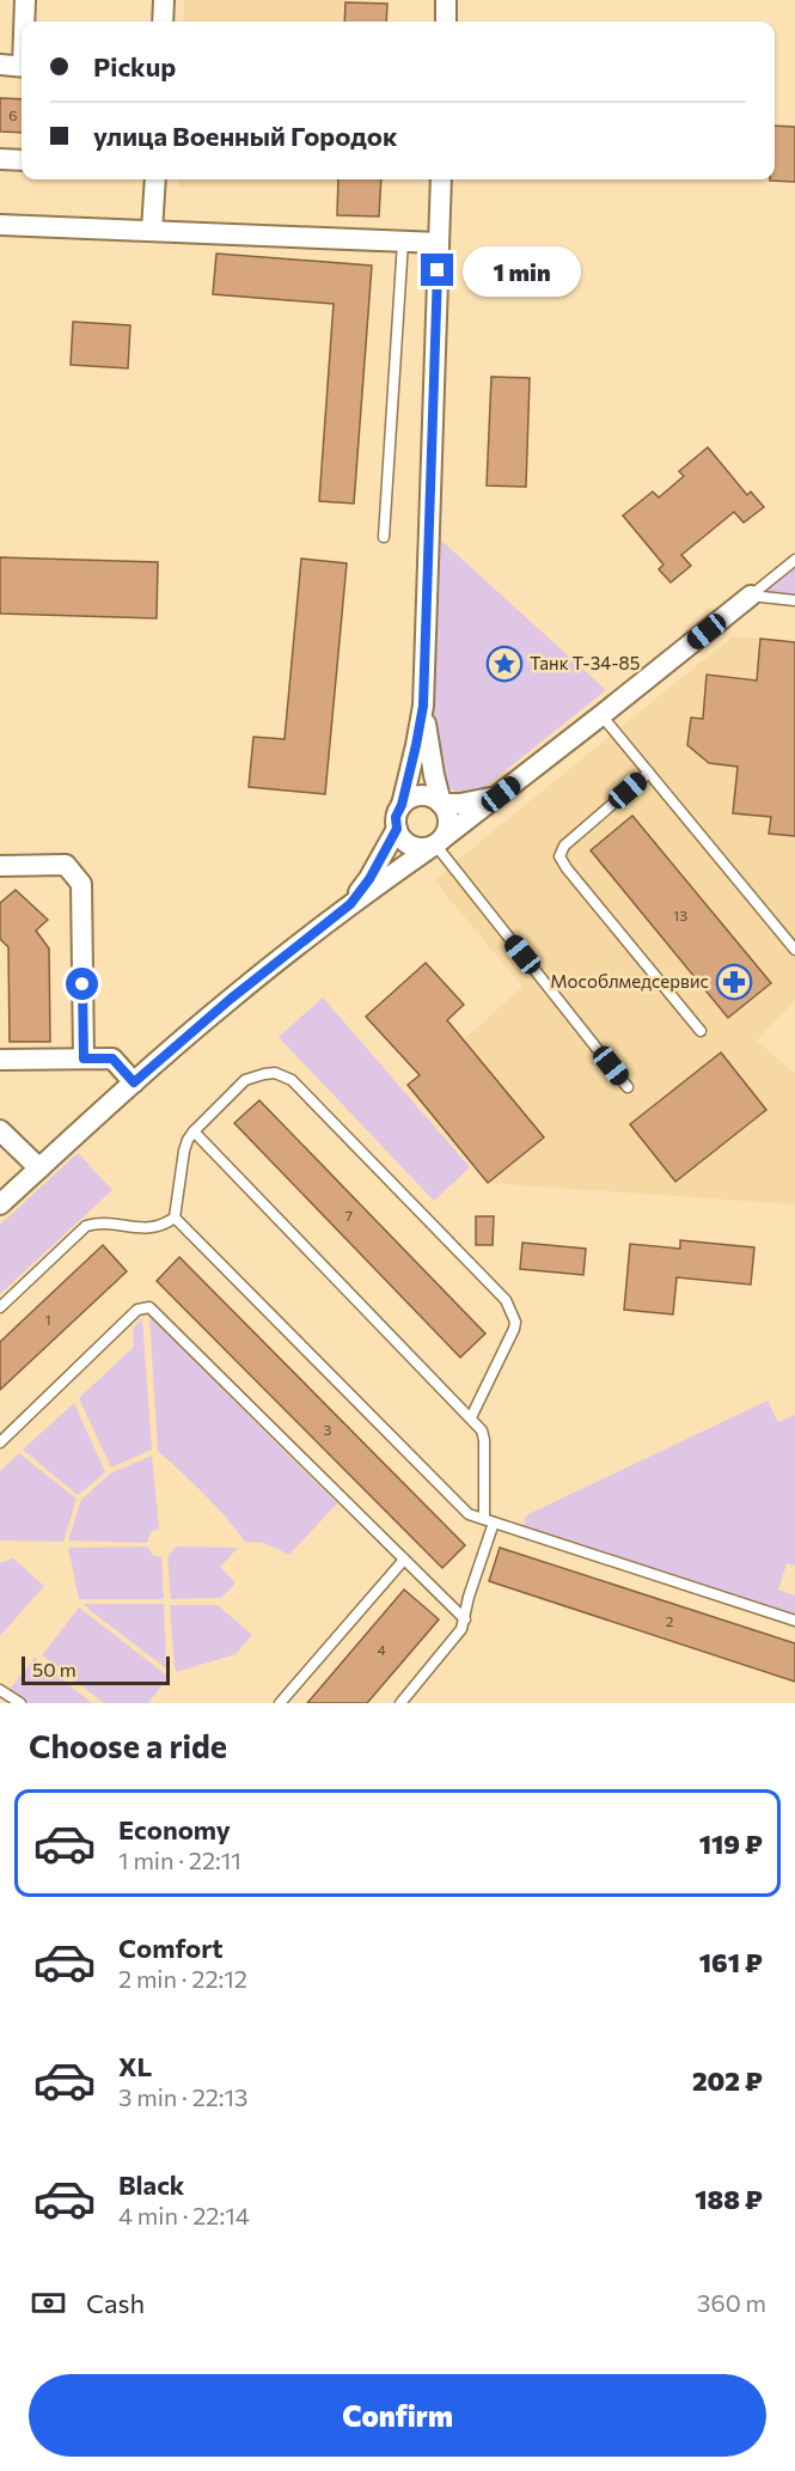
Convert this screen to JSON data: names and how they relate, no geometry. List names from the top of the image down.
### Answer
{
  "places": {
    "place": ["Танк Т-34-85"],
    "pharmacy": ["Мособлмедсервис"]
  },
  "house_numbers": [
    "6",
    "13",
    "7",
    "1",
    "3",
    "2",
    "4"
  ],
  "scale_bar": "50 m",
  "page": {
    "banner": ["Pickup", "улица Военный Городок"],
    "bubble": "1 min",
    "scale": "50 m",
    "heading": "Choose a ride",
    "list": [
      {
        "name": "Economy",
        "note": "1 min · 22:11",
        "value": "119 ₽"
      },
      {
        "name": "Comfort",
        "note": "2 min · 22:12",
        "value": "161 ₽"
      },
      {
        "name": "XL",
        "note": "3 min · 22:13",
        "value": "202 ₽"
      },
      {
        "name": "Black",
        "note": "4 min · 22:14",
        "value": "188 ₽"
      }
    ],
    "pay": ["Cash", "360 m"],
    "buttons": "Confirm"
  }
}
